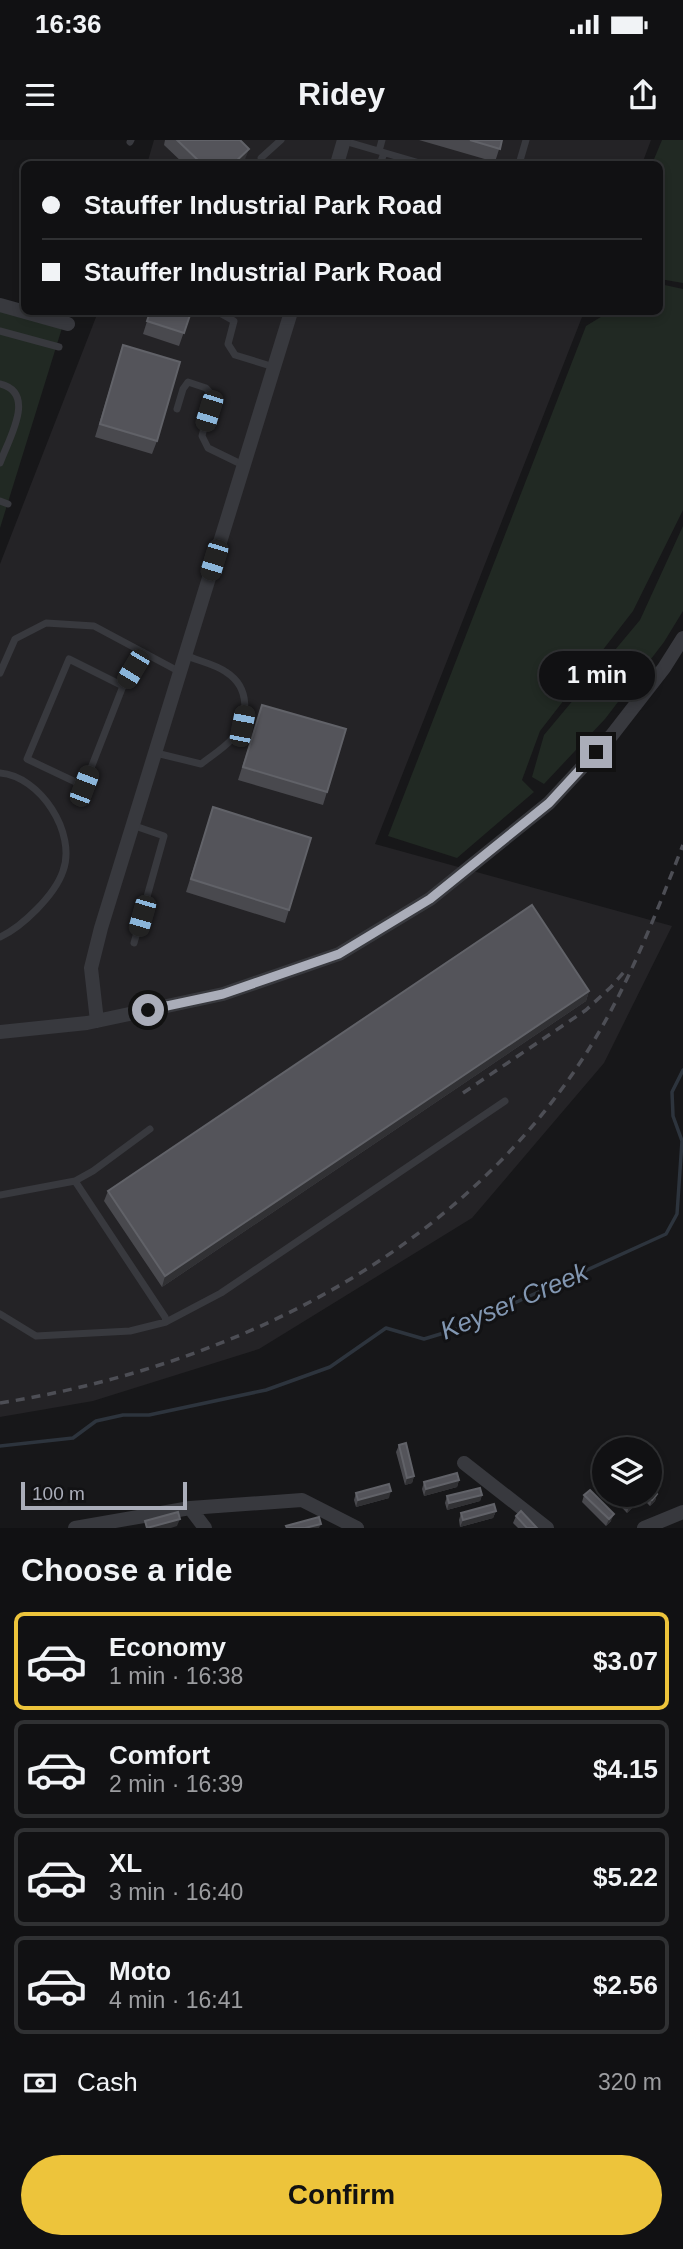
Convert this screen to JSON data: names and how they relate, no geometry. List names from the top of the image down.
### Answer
{
  "water": ["Keyser Creek"],
  "scale_bar": "100 m",
  "page": {
    "status": "16:36",
    "header": "Ridey",
    "banner": ["Stauffer Industrial Park Road", "Stauffer Industrial Park Road"],
    "bubble": "1 min",
    "scale": "100 m",
    "heading": "Choose a ride",
    "list": [
      {
        "name": "Economy",
        "note": "1 min · 16:38",
        "value": "$3.07"
      },
      {
        "name": "Comfort",
        "note": "2 min · 16:39",
        "value": "$4.15"
      },
      {
        "name": "XL",
        "note": "3 min · 16:40",
        "value": "$5.22"
      },
      {
        "name": "Moto",
        "note": "4 min · 16:41",
        "value": "$2.56"
      }
    ],
    "pay": ["Cash", "320 m"],
    "buttons": "Confirm"
  }
}
